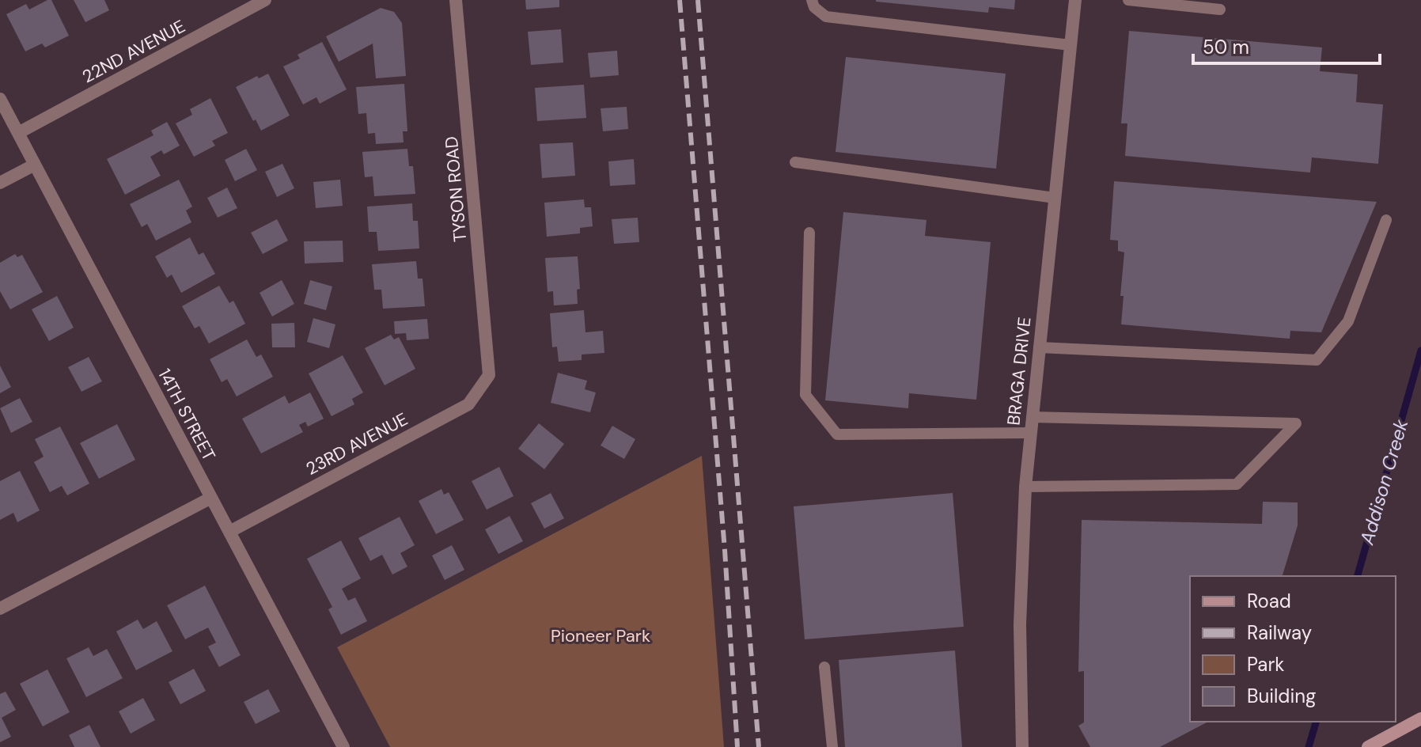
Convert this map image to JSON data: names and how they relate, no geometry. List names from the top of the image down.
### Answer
{
  "streets": {
    "street": [
      "22ND AVENUE",
      "TYSON ROAD",
      "BRAGA DRIVE",
      "14TH STREET",
      "23RD AVENUE"
    ]
  },
  "crossings": [
    ["22ND AVENUE", "14TH STREET"],
    ["TYSON ROAD", "23RD AVENUE"],
    ["14TH STREET", "23RD AVENUE"]
  ],
  "water": ["Addison Creek"],
  "parks": ["Pioneer Park"],
  "legend": [
    "Road",
    "Railway",
    "Park",
    "Building"
  ],
  "scale_bar": "50 m"
}
